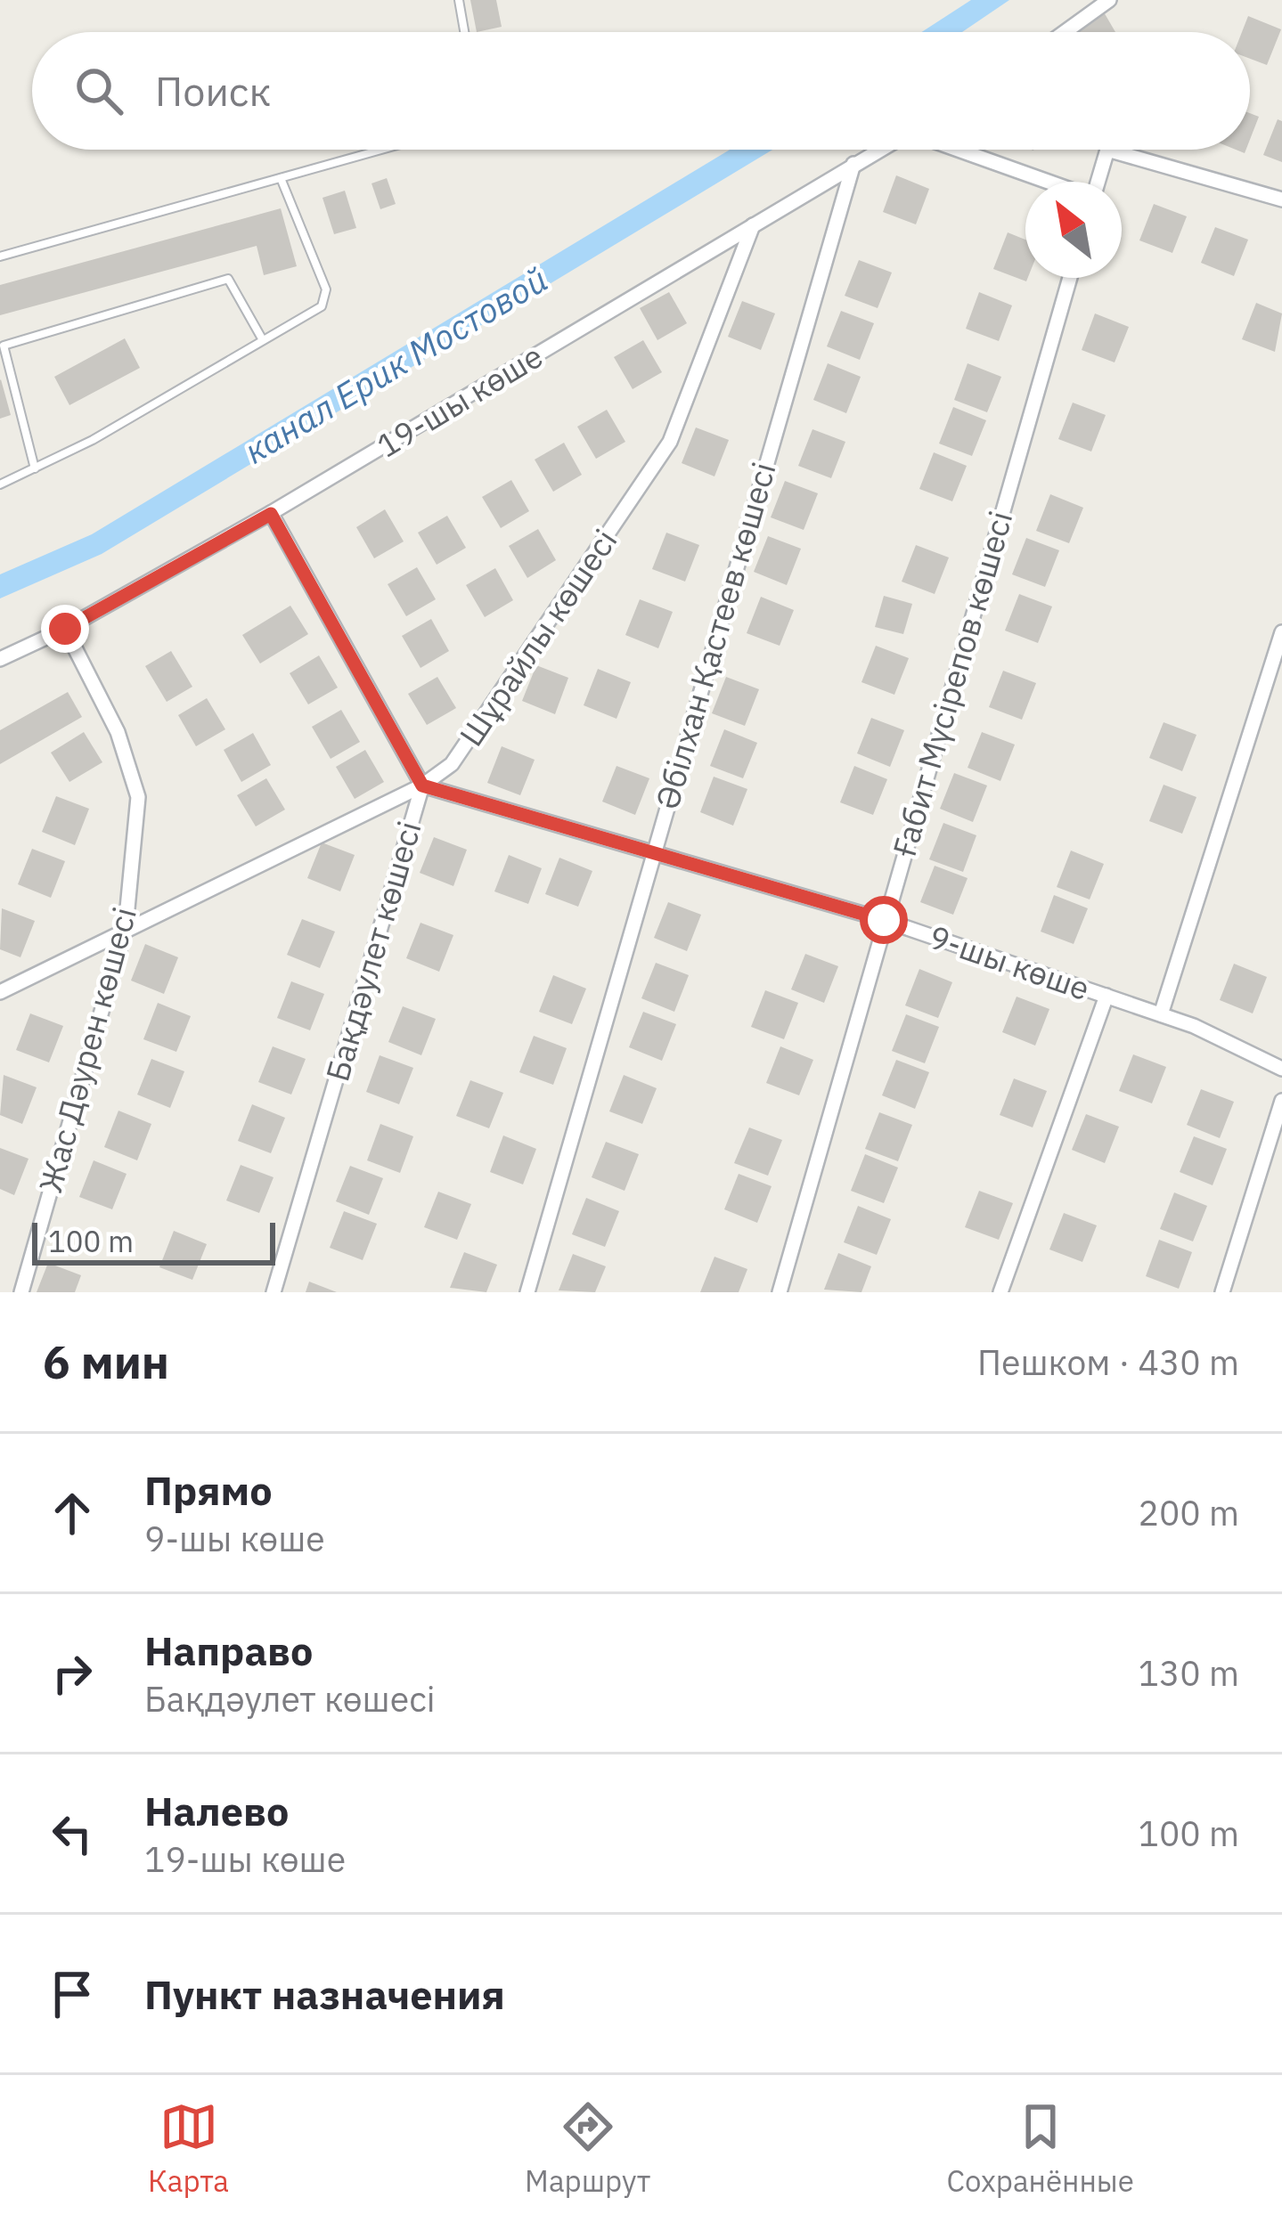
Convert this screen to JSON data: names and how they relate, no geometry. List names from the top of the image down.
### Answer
{
  "streets": {
    "street": [
      "19-шы көше",
      "Әбілхан Қастеев көшесi",
      "Шұрайлы көшесі",
      "Ғабит Мүсірепов көшесi",
      "Бақдәулет көшесi",
      "9-шы көше",
      "Жас Дәурен көшесі"
    ]
  },
  "crossings": [
    ["19-шы көше", "Әбілхан Қастеев көшесi"],
    ["19-шы көше", "Шұрайлы көшесі"],
    ["19-шы көше", "Бақдәулет көшесi"],
    ["19-шы көше", "Жас Дәурен көшесі"],
    ["Әбілхан Қастеев көшесi", "9-шы көше"],
    ["Шұрайлы көшесі", "Бақдәулет көшесi"],
    ["Шұрайлы көшесі", "9-шы көше"],
    ["Шұрайлы көшесі", "Жас Дәурен көшесі"],
    ["Ғабит Мүсірепов көшесi", "9-шы көше"],
    ["Бақдәулет көшесi", "9-шы көше"]
  ],
  "water": ["канал Ерик Мостовой"],
  "scale_bar": "100 m",
  "north": "top left",
  "page": {
    "search": "Поиск",
    "scale": "100 m",
    "heading": ["6 мин", "Пешком · 430 m"],
    "list": [
      ["Прямо", "9-шы көше", "200 m"],
      ["Направо", "Бақдәулет көшесi", "130 m"],
      ["Налево", "19-шы көше", "100 m"],
      "Пункт назначения"
    ],
    "nav": ["Карта", "Маршрут", "Сохранённые"]
  }
}
